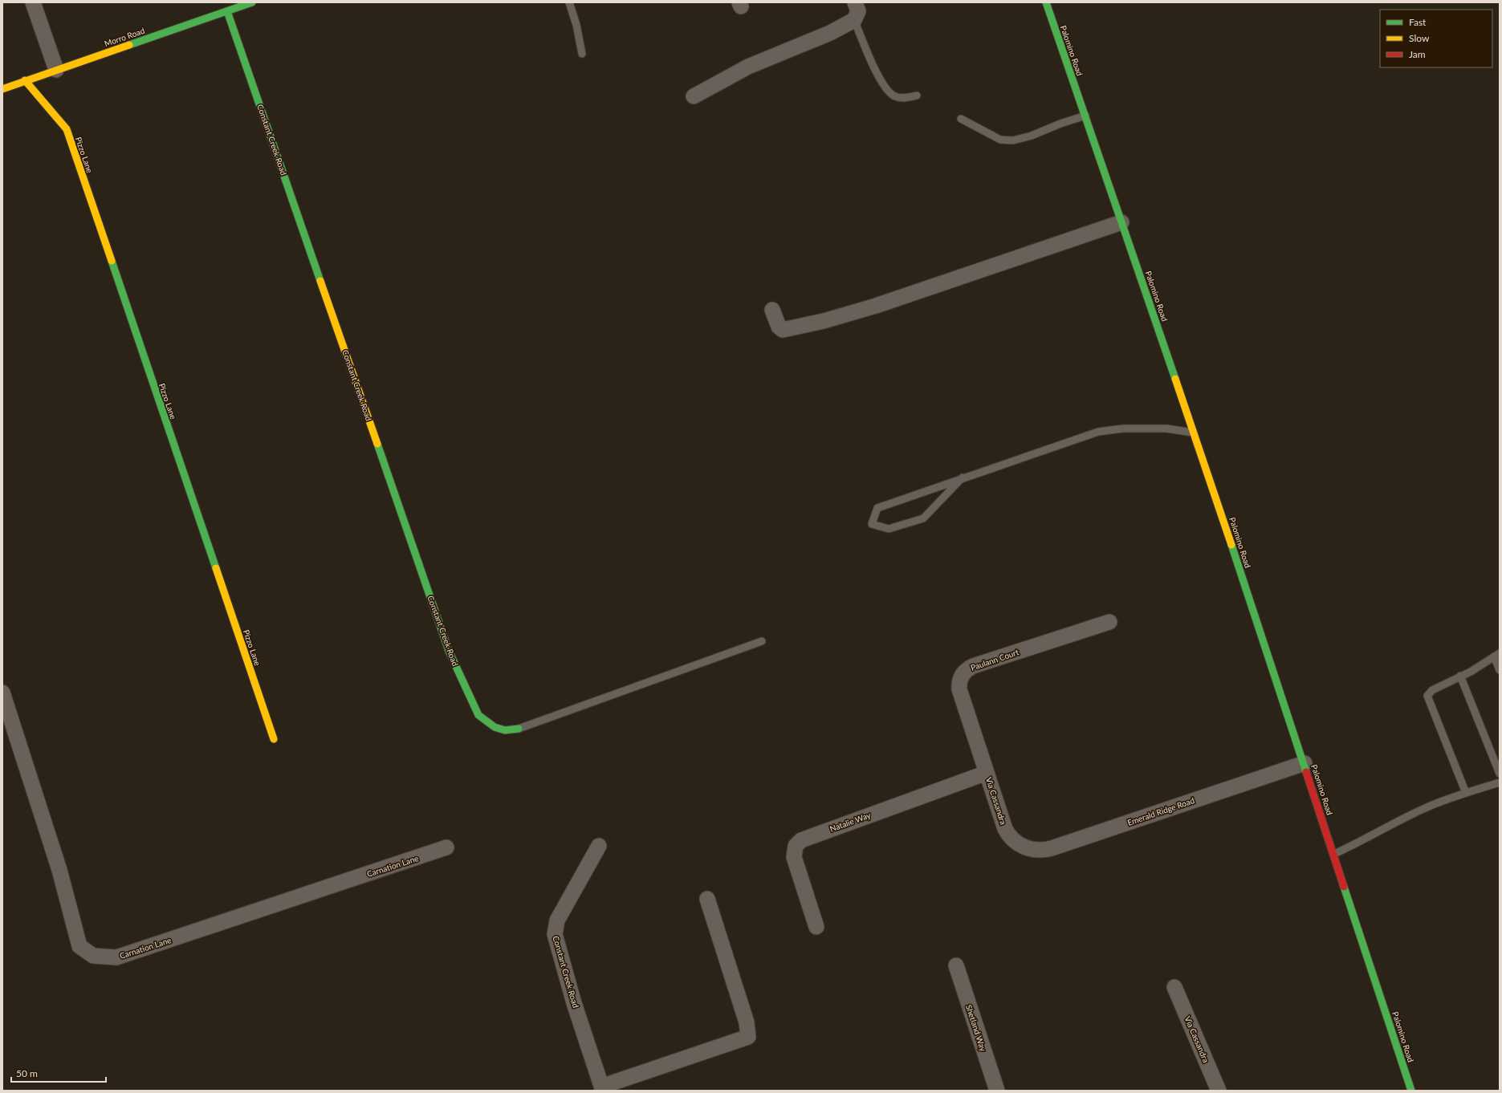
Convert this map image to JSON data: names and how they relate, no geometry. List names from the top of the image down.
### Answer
{
  "streets": {
    "street": [
      "Morro Road",
      "Palomino Road",
      "Constant Creek Road",
      "Pizzo Lane",
      "Paulann Court",
      "Via Cassandra",
      "Emerald Ridge Road",
      "Natalie Way",
      "Carnation Lane",
      "Shetland Way"
    ]
  },
  "crossings": [
    ["Morro Road", "Constant Creek Road"],
    ["Morro Road", "Pizzo Lane"],
    ["Palomino Road", "Emerald Ridge Road"],
    ["Paulann Court", "Via Cassandra"],
    ["Paulann Court", "Natalie Way"],
    ["Via Cassandra", "Emerald Ridge Road"],
    ["Via Cassandra", "Natalie Way"]
  ],
  "legend": ["Fast", "Slow", "Jam"],
  "scale_bar": "50 m"
}
